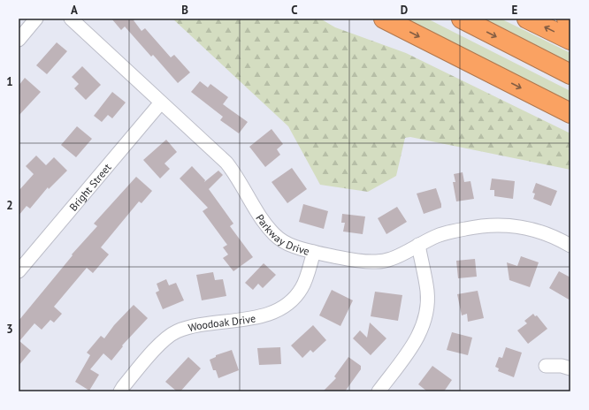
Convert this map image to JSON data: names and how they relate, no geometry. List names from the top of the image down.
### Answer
{
  "streets": {
    "street": ["Bright Street", "Parkway Drive", "Woodoak Drive"]
  },
  "crossings": [
    ["Bright Street", "Parkway Drive"],
    ["Parkway Drive", "Woodoak Drive"]
  ],
  "grid": {
    "columns": [
      "A",
      "B",
      "C",
      "D",
      "E"
    ],
    "rows": ["1", "2", "3"]
  }
}
